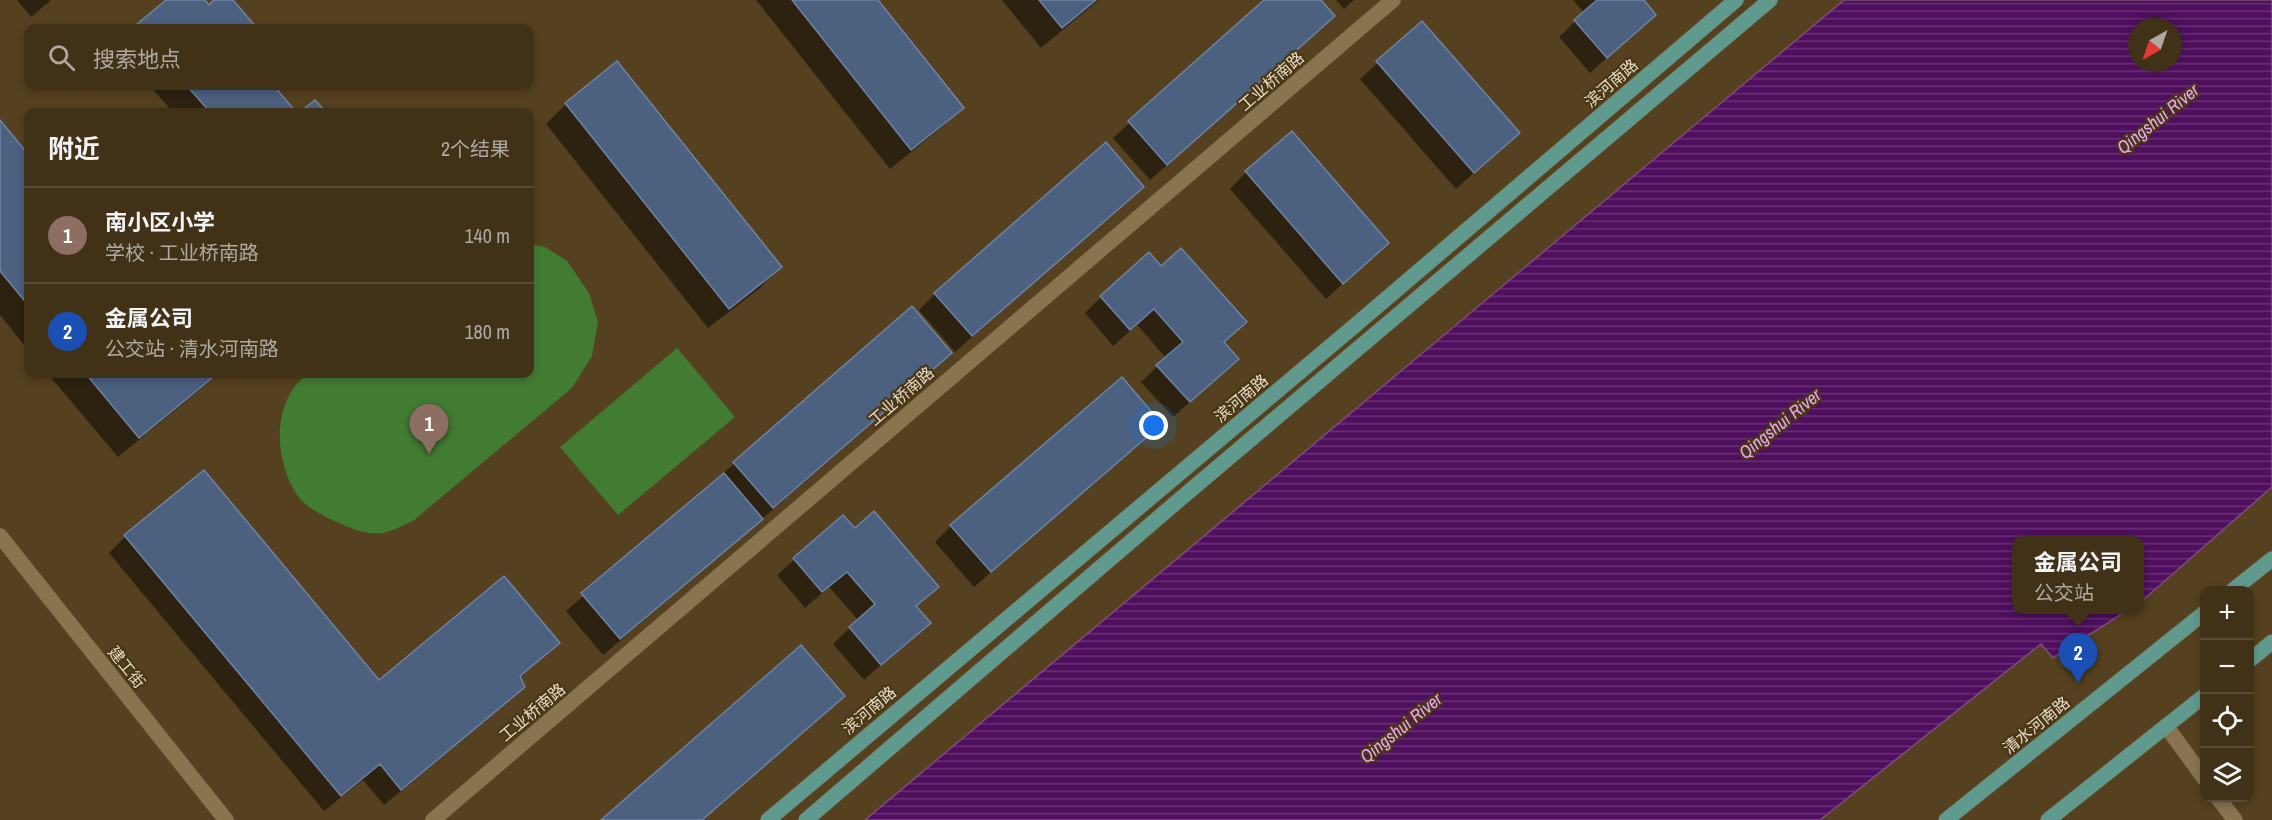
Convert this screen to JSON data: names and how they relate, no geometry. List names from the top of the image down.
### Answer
{
  "streets": {
    "main road": ["滨河南路", "清水河南路"],
    "street": ["工业桥南路", "建工街"]
  },
  "water": ["Qingshui River"],
  "north": "bottom left",
  "page": {
    "search": "搜索地点",
    "heading": ["附近", "2个结果"],
    "list": [
      {
        "mark": "1",
        "name": "南小区小学",
        "note": "学校 · 工业桥南路",
        "value": "140 m"
      },
      {
        "mark": "2",
        "name": "金属公司",
        "note": "公交站 · 清水河南路",
        "value": "180 m"
      }
    ],
    "pins": ["1", "2"],
    "popup": ["金属公司", "公交站"],
    "map_buttons": ["+", "−"]
  }
}
